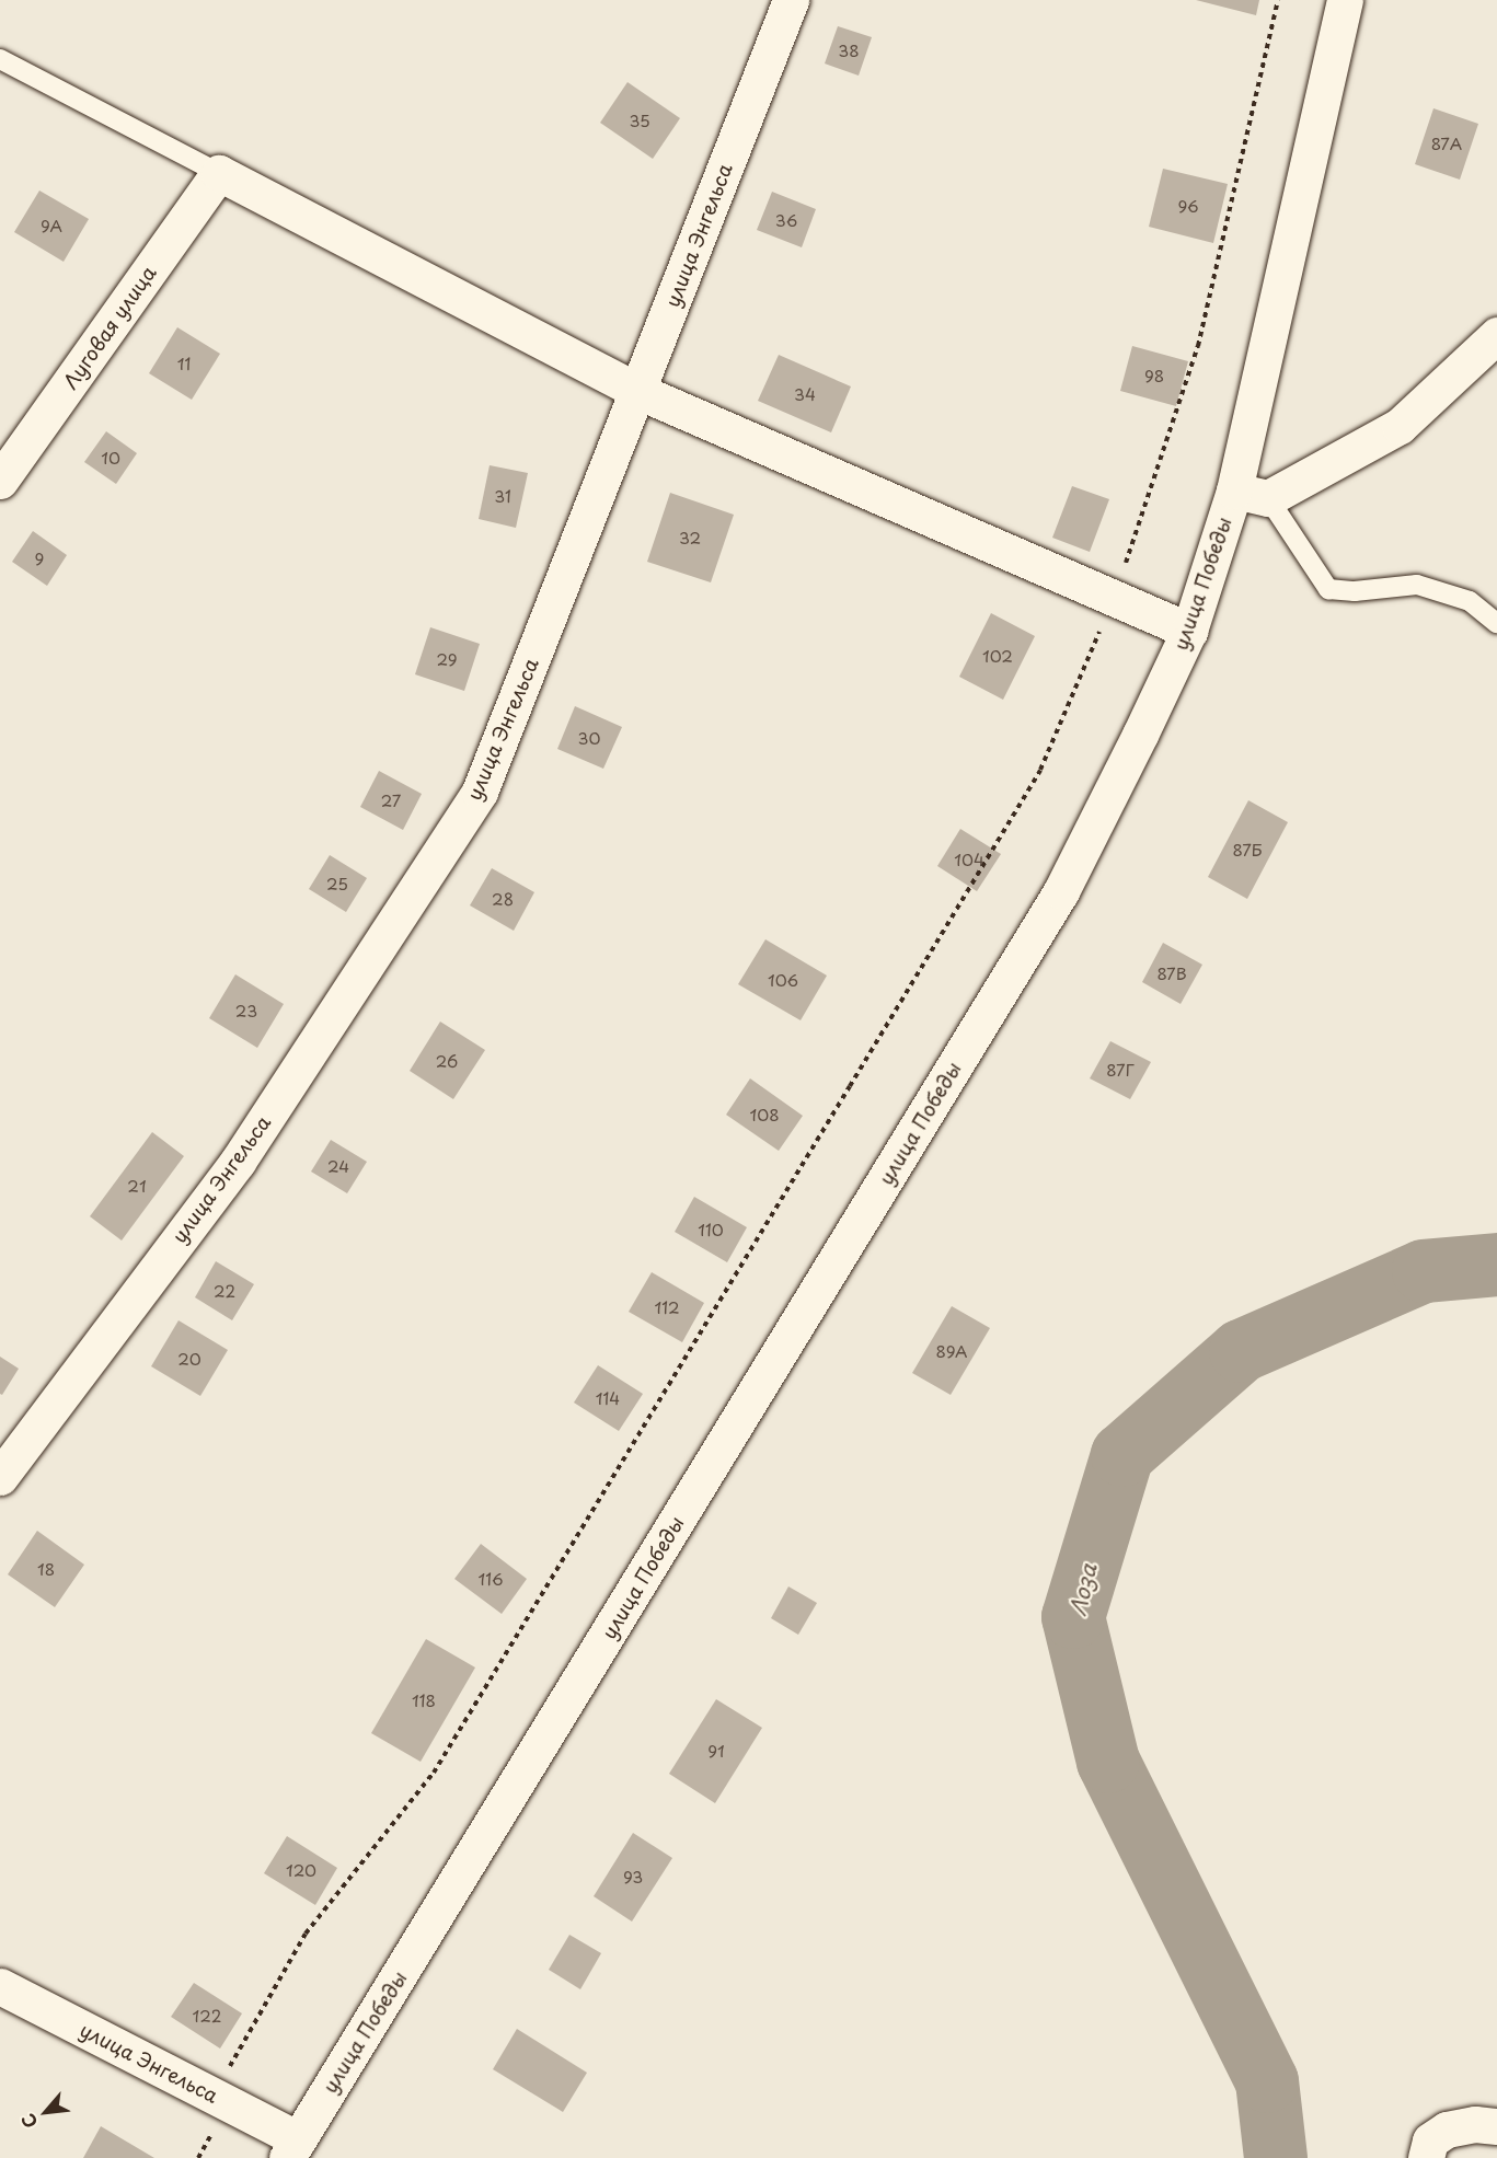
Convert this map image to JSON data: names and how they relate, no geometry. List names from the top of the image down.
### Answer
{
  "streets": {
    "street": ["улица Энгельса", "Луговая улица", "улица Победы"]
  },
  "crossings": [
    ["улица Энгельса", "улица Победы"]
  ],
  "water": ["Лоза"],
  "house_numbers": [
    "38",
    "35",
    "87А",
    "96",
    "36",
    "9А",
    "11",
    "98",
    "34",
    "10",
    "31",
    "32",
    "9",
    "102",
    "29",
    "30",
    "27",
    "87Б",
    "104",
    "25",
    "28",
    "87В",
    "106",
    "23",
    "26",
    "87Г",
    "108",
    "24",
    "21",
    "110",
    "22",
    "112",
    "89А",
    "20",
    "114",
    "18",
    "116",
    "118",
    "91",
    "120",
    "93",
    "122"
  ],
  "north": "bottom left"
}
